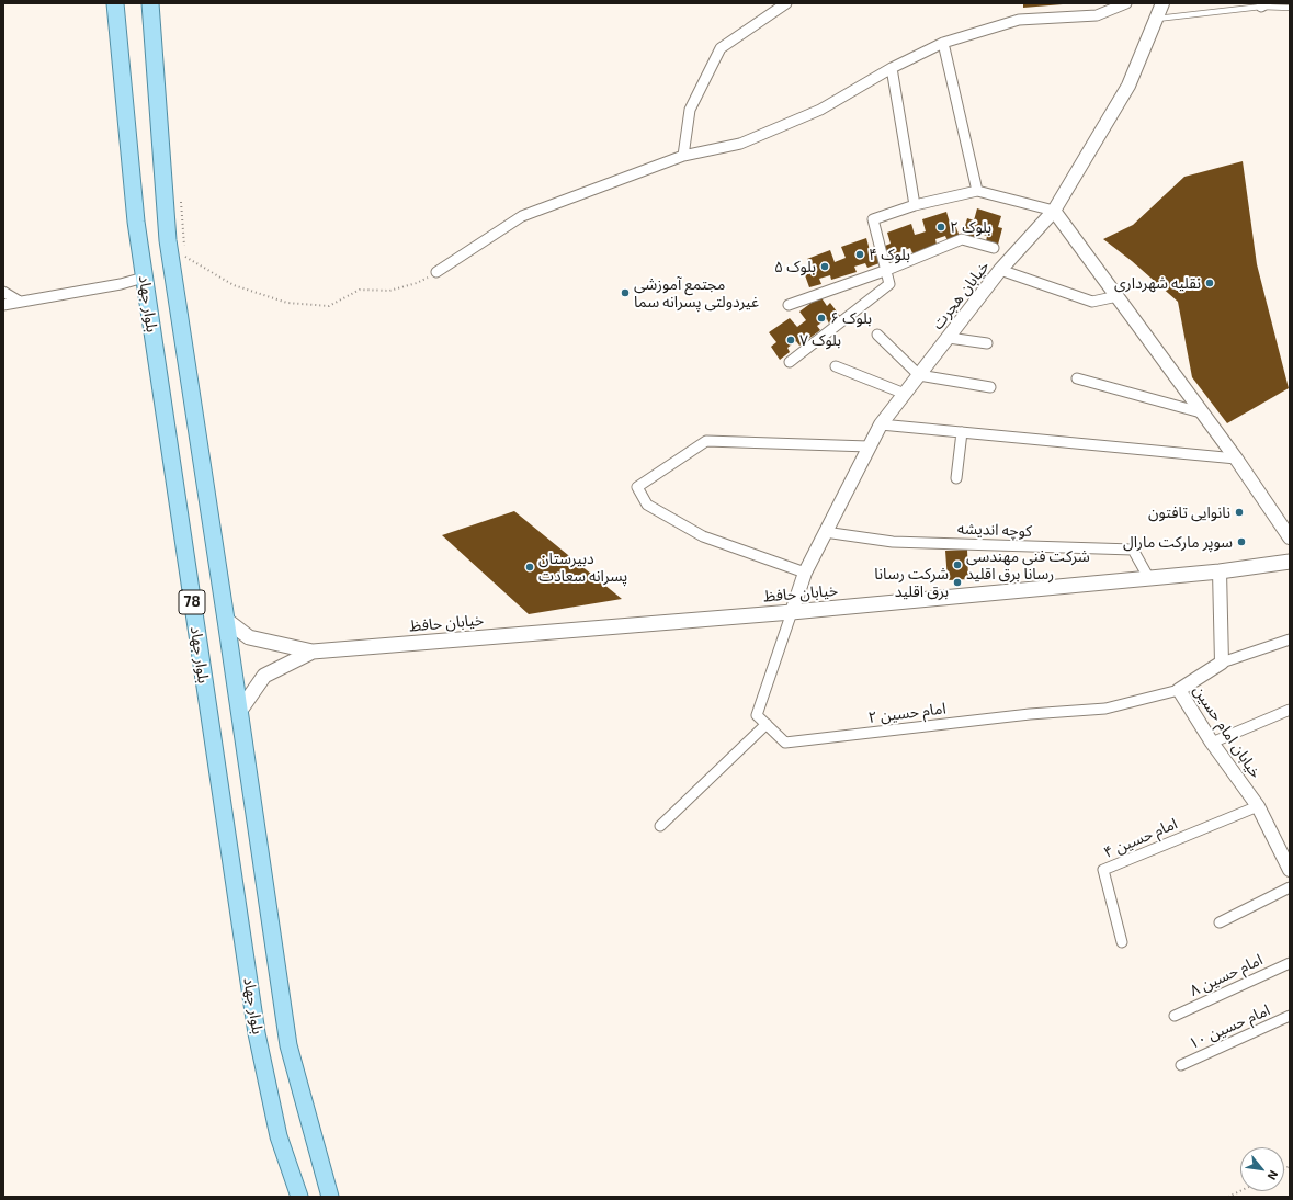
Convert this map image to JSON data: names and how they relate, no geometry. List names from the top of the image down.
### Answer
{
  "streets": {
    "main road": ["بلوار جهاد", "خیابان حافظ", "78"],
    "street": [
      "خیابان هجرت",
      "کوچه اندیشه",
      "امام حسین ۲",
      "خیابان امام حسین",
      "امام حسین ۴",
      "امام حسین ۸",
      "امام حسین ۱۰"
    ]
  },
  "crossings": [
    ["خیابان هجرت", "کوچه اندیشه"],
    ["خیابان هجرت", "خیابان حافظ"],
    ["خیابان هجرت", "امام حسین ۲"],
    ["کوچه اندیشه", "خیابان حافظ"],
    ["خیابان حافظ", "امام حسین ۲"],
    ["امام حسین ۲", "خیابان امام حسین"],
    ["خیابان امام حسین", "امام حسین ۴"]
  ],
  "places": [
    "بلوک ۲",
    "بلوک ۴",
    "بلوک ۵",
    "نقلیه شهرداری",
    "مجتمع آموزشی غیردولتی پسرانه سما",
    "بلوک ۶",
    "بلوک ۷",
    "نانوایی تافتون",
    "سوپر مارکت مارال",
    "شرکت فنی مهندسی رسانا برق اقلید",
    "دبیرستان پسرانه سعادت",
    "شرکت رسانا برق اقلید"
  ],
  "north": "bottom right"
}
